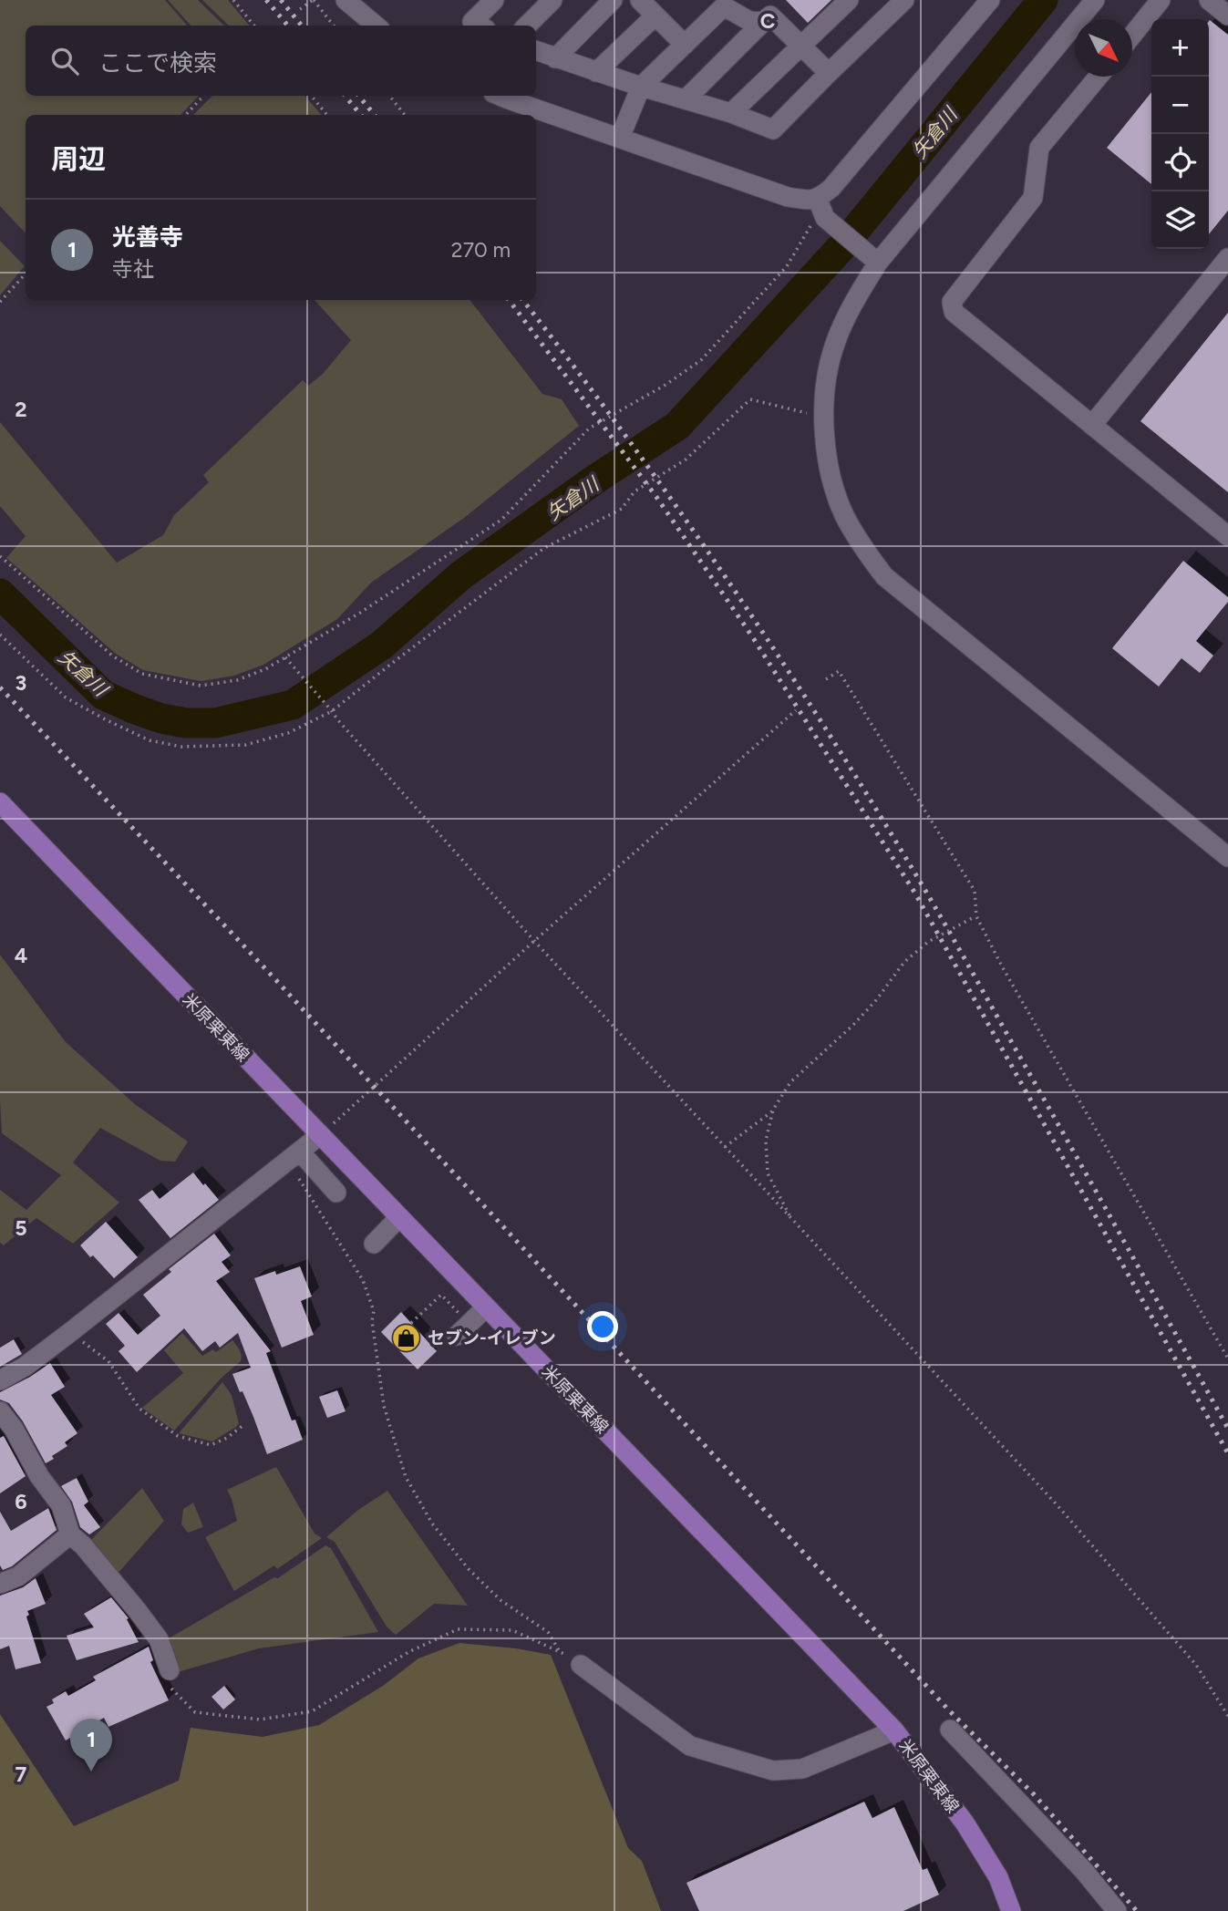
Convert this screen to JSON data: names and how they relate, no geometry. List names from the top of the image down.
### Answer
{
  "streets": {
    "main road": ["米原栗東線"]
  },
  "water": ["矢倉川"],
  "places": {
    "shop": ["セブン-イレブン"]
  },
  "north": "bottom right",
  "page": {
    "map_buttons": ["+", "−"],
    "search": "ここで検索",
    "heading": "周辺",
    "list": [
      {
        "mark": "1",
        "name": "光善寺",
        "note": "寺社",
        "value": "270 m"
      }
    ],
    "pins": "1"
  },
  "grid": {
    "columns": ["C"],
    "rows": [
      "2",
      "3",
      "4",
      "5",
      "6",
      "7"
    ]
  }
}
